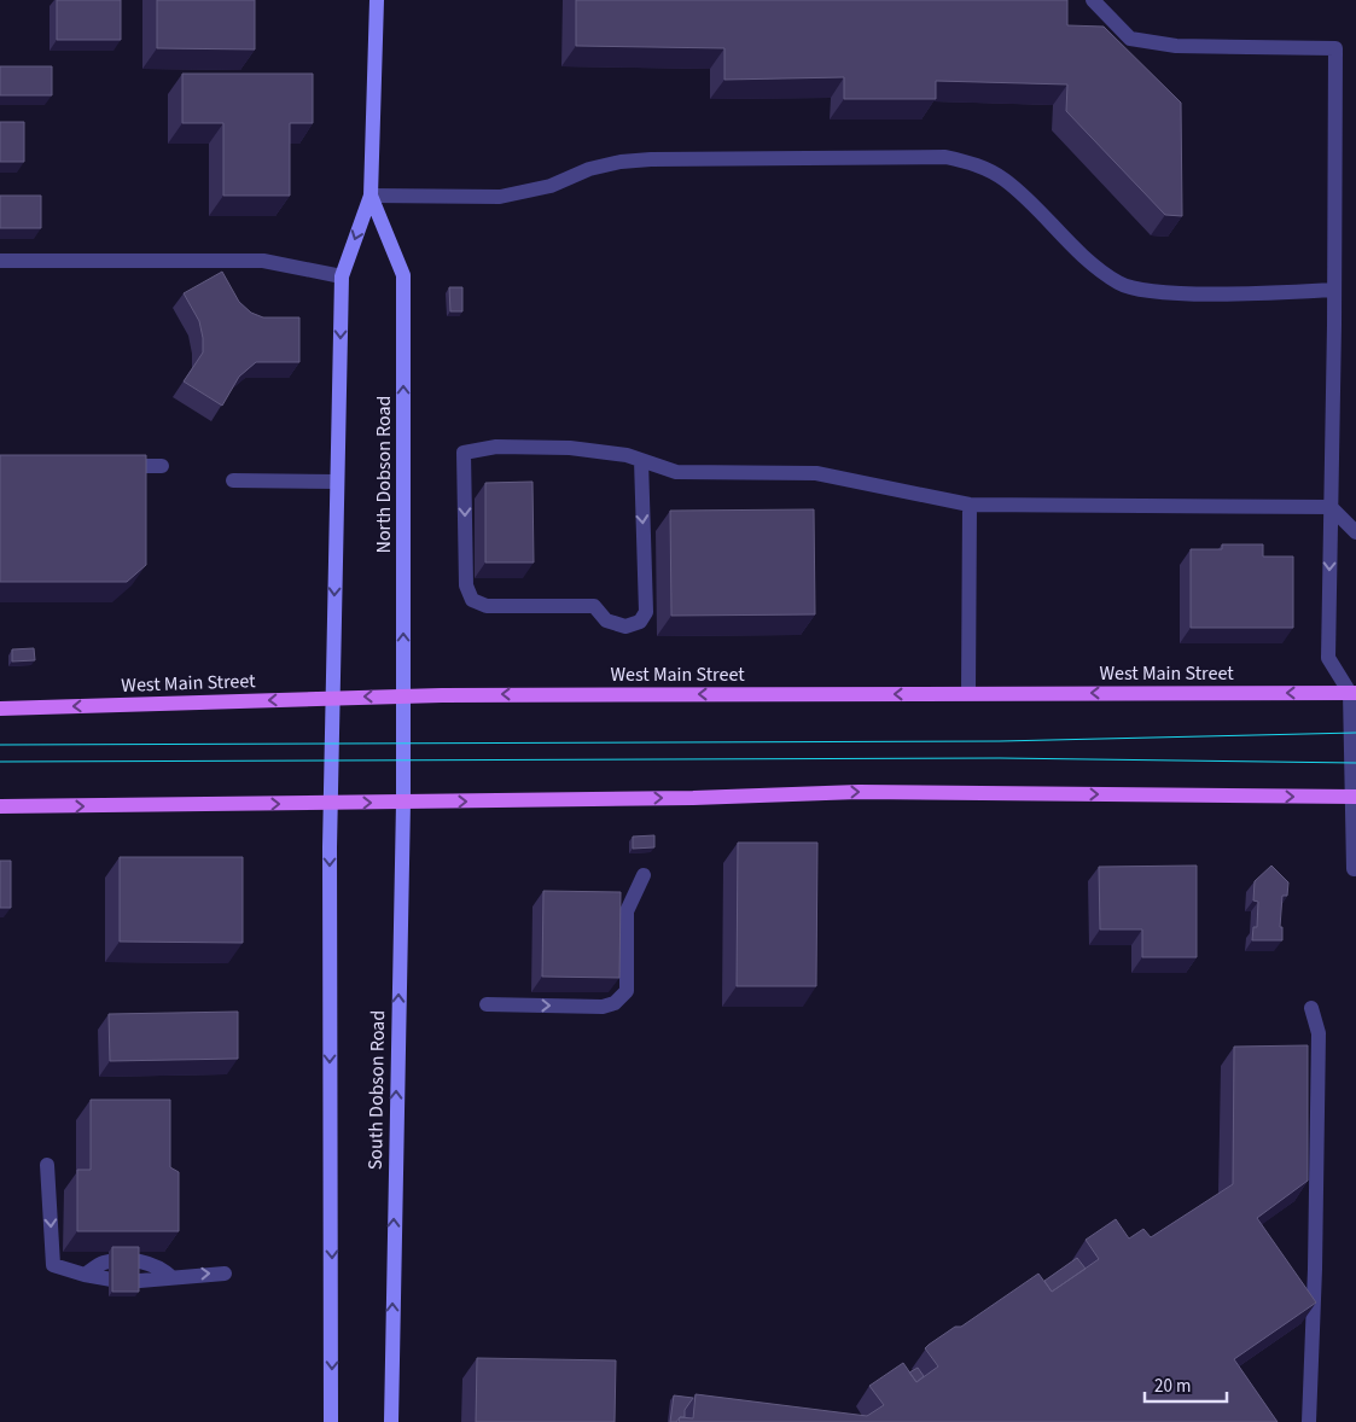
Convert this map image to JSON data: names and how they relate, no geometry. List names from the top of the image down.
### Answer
{
  "streets": {
    "main road": ["North Dobson Road", "West Main Street", "South Dobson Road"]
  },
  "crossings": [
    ["North Dobson Road", "West Main Street"],
    ["North Dobson Road", "South Dobson Road"]
  ],
  "scale_bar": "20 m"
}
